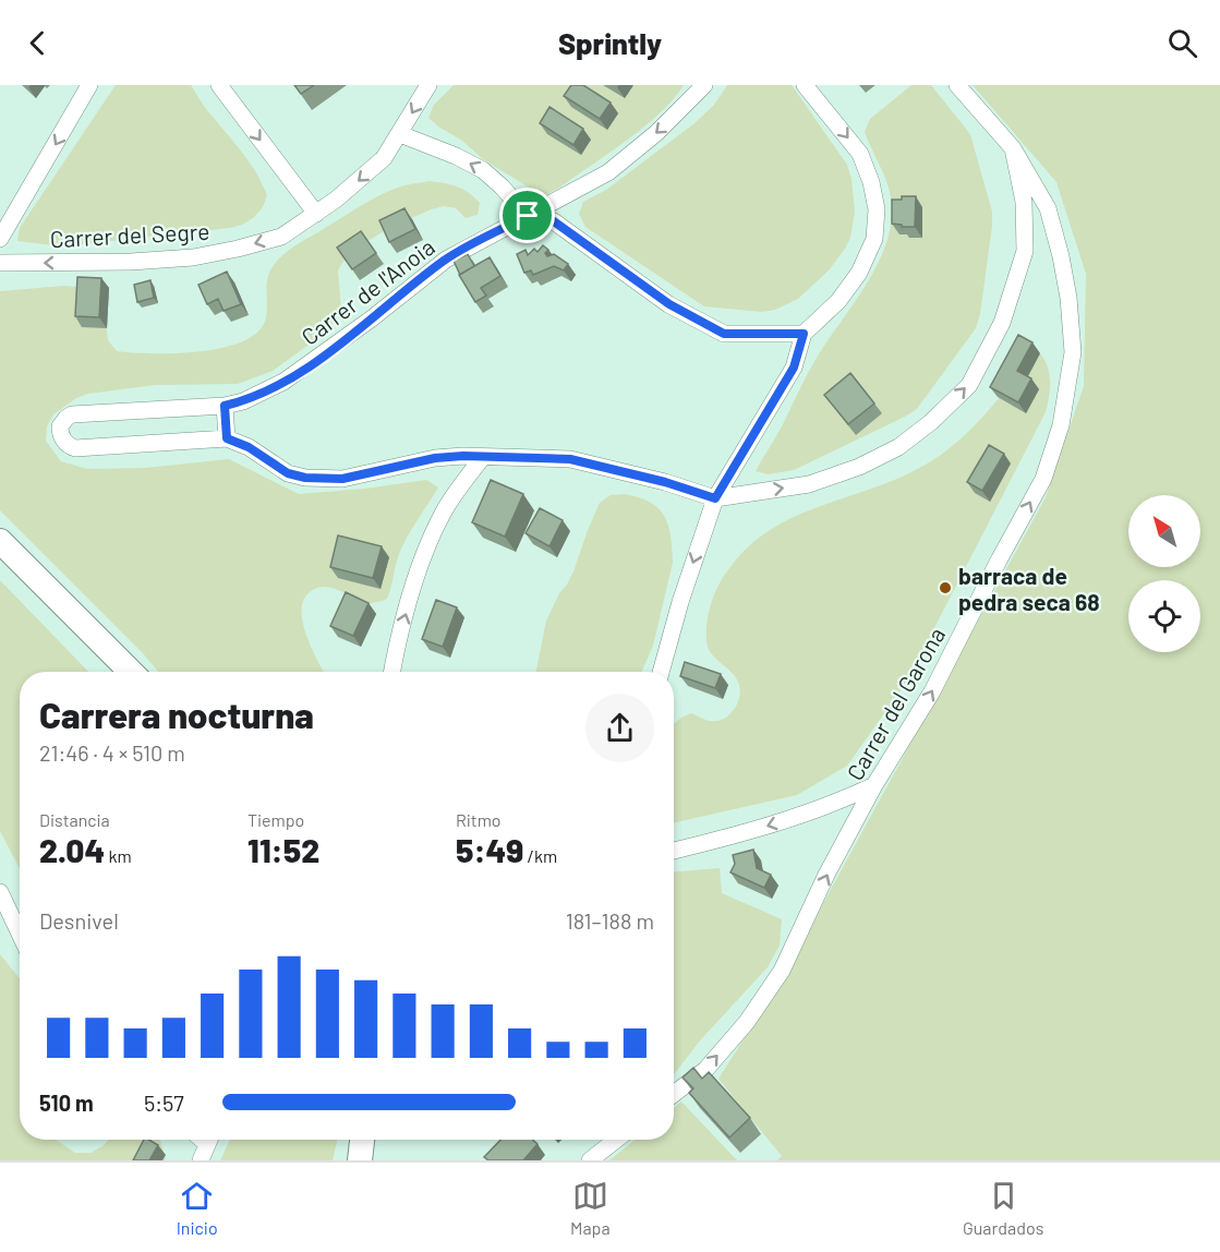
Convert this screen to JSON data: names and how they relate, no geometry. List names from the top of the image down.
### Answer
{
  "streets": {
    "street": ["Carrer del Segre", "Carrer de l'Anoia", "Carrer del Garona"]
  },
  "one_way": ["Carrer del Segre", "Carrer del Garona"],
  "places": ["barraca de pedra seca 68"],
  "north": "top left",
  "page": {
    "header": "Sprintly",
    "heading": ["Carrera nocturna", "21:46 · 4 × 510 m"],
    "stats": [
      ["Distancia", "2.04 km"],
      ["Tiempo", "11:52"],
      ["Ritmo", "5:49 /km"]
    ],
    "chart": ["Desnivel", "181–188 m"],
    "list": [
      {
        "name": "510 m",
        "note": "5:57"
      }
    ],
    "tabs": ["Inicio", "Mapa", "Guardados"]
  }
}
